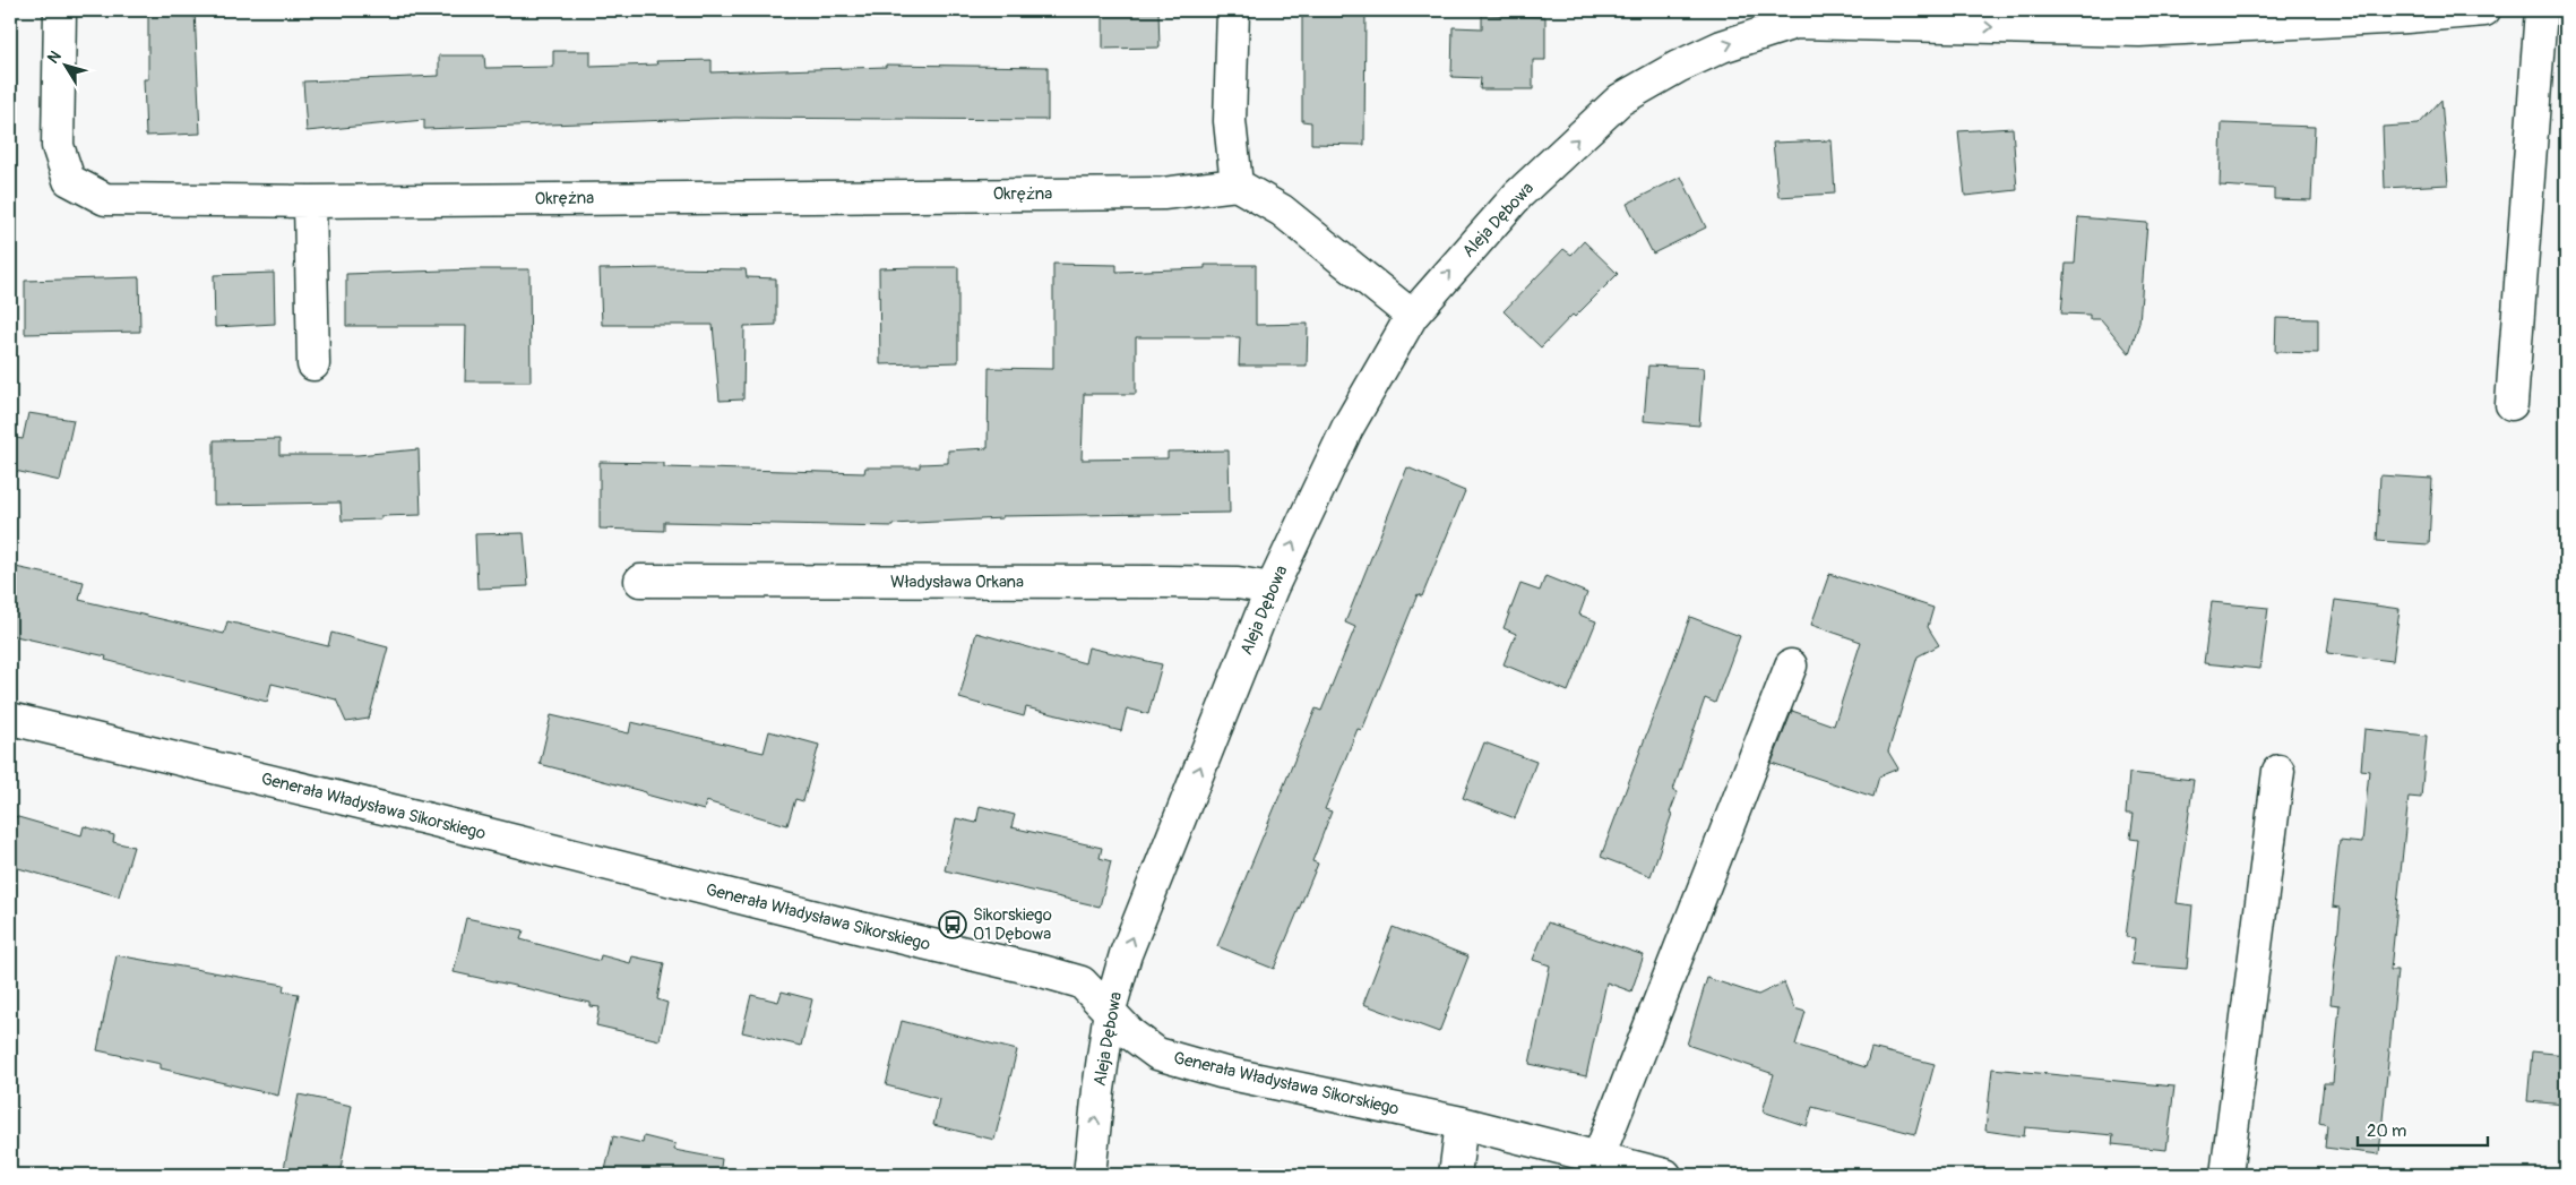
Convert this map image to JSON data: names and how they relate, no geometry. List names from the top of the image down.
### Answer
{
  "streets": {
    "street": [
      "Okrężna",
      "Aleja Dębowa",
      "Władysława Orkana",
      "Generała Władysława Sikorskiego"
    ]
  },
  "crossings": [
    ["Aleja Dębowa", "Władysława Orkana"],
    ["Aleja Dębowa", "Generała Władysława Sikorskiego"]
  ],
  "one_way": ["Aleja Dębowa"],
  "places": {
    "bus stop": ["Sikorskiego 01 Dębowa"]
  },
  "scale_bar": "20 m",
  "north": "top left"
}
